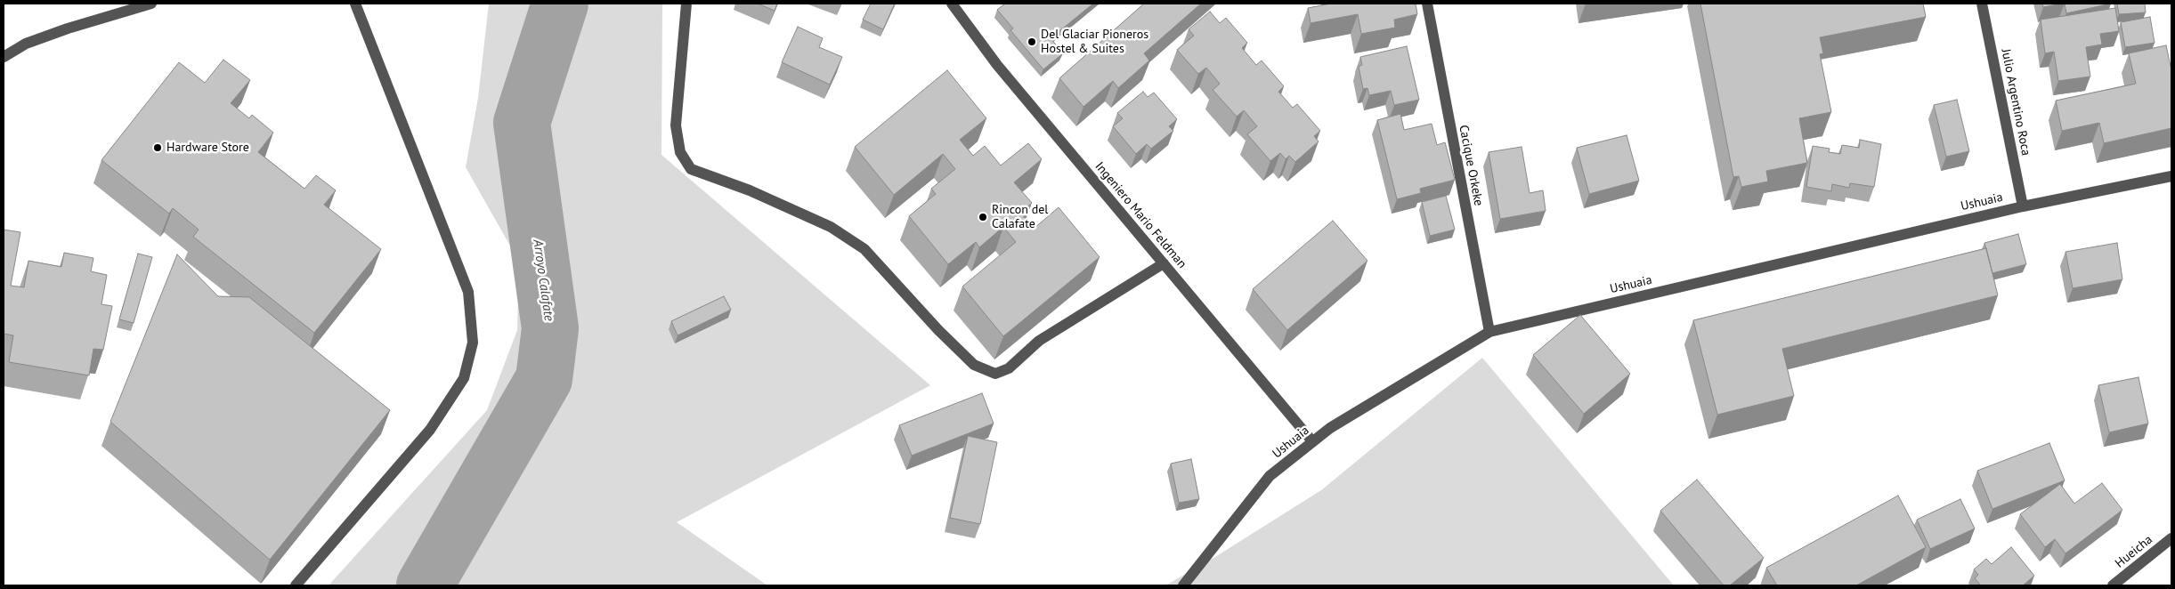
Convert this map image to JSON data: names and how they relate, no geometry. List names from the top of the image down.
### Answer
{
  "streets": {
    "street": [
      "Julio Argentino Roca",
      "Cacique Orkeke",
      "Ushuaia",
      "Ingeniero Mario Feldman",
      "Hueicha"
    ]
  },
  "crossings": [
    ["Julio Argentino Roca", "Ushuaia"],
    ["Cacique Orkeke", "Ushuaia"],
    ["Ushuaia", "Ingeniero Mario Feldman"]
  ],
  "water": ["Arroyo Calafate"],
  "places": ["Del Glaciar Pioneros Hostel & Suites", "Hardware Store", "Rincon del Calafate"]
}
